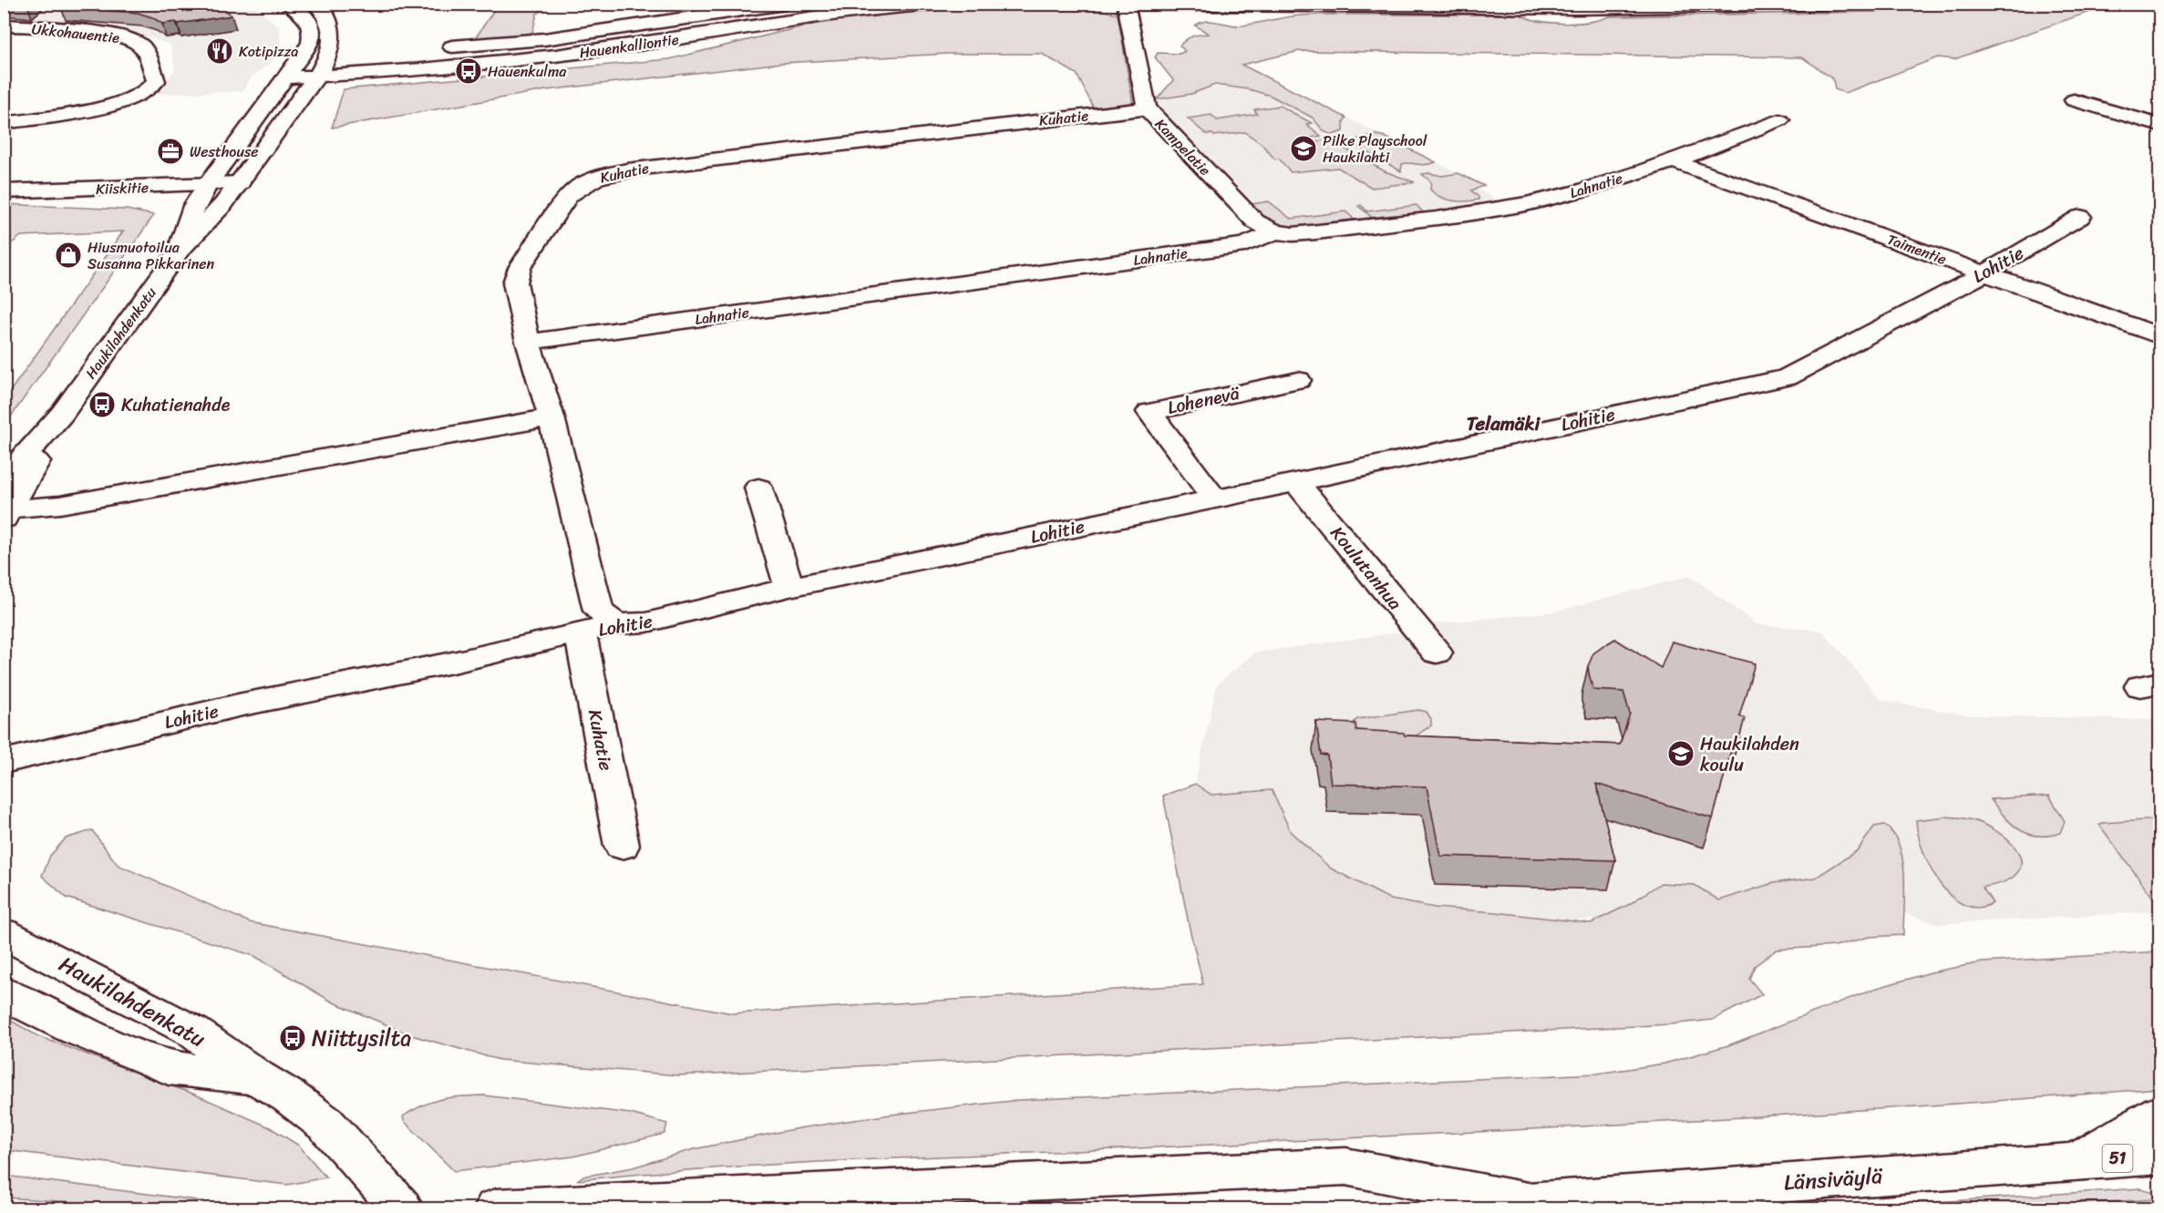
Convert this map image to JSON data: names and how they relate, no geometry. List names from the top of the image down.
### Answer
{
  "streets": {
    "main road": [
      "Ukkohauentie",
      "Hauenkalliontie",
      "Kuhatie",
      "Kampelatie",
      "Lahnatie",
      "Kiiskitie",
      "Taimentie",
      "Lohitie",
      "Haukilahdenkatu",
      "Lohenevä",
      "Koulutanhua",
      "51",
      "Länsiväylä"
    ]
  },
  "crossings": [
    ["Hauenkalliontie", "Haukilahdenkatu"],
    ["Kuhatie", "Kampelatie"],
    ["Kuhatie", "Lahnatie"],
    ["Kuhatie", "Lohitie"],
    ["Kampelatie", "Lahnatie"],
    ["Lahnatie", "Taimentie"],
    ["Kiiskitie", "Haukilahdenkatu"],
    ["Taimentie", "Lohitie"],
    ["Lohitie", "Lohenevä"],
    ["Lohitie", "Koulutanhua"]
  ],
  "districts": ["Telamäki"],
  "places": {
    "restaurant": ["Kotipizza"],
    "bus stop": ["Hauenkulma", "Kuhatienahde", "Niittysilta"],
    "school or university": ["Pilke Playschool Haukilahti", "Haukilahden koulu"],
    "office": ["Westhouse"],
    "shop": ["Hiusmuotoilua Susanna Pikkarinen"]
  }
}
